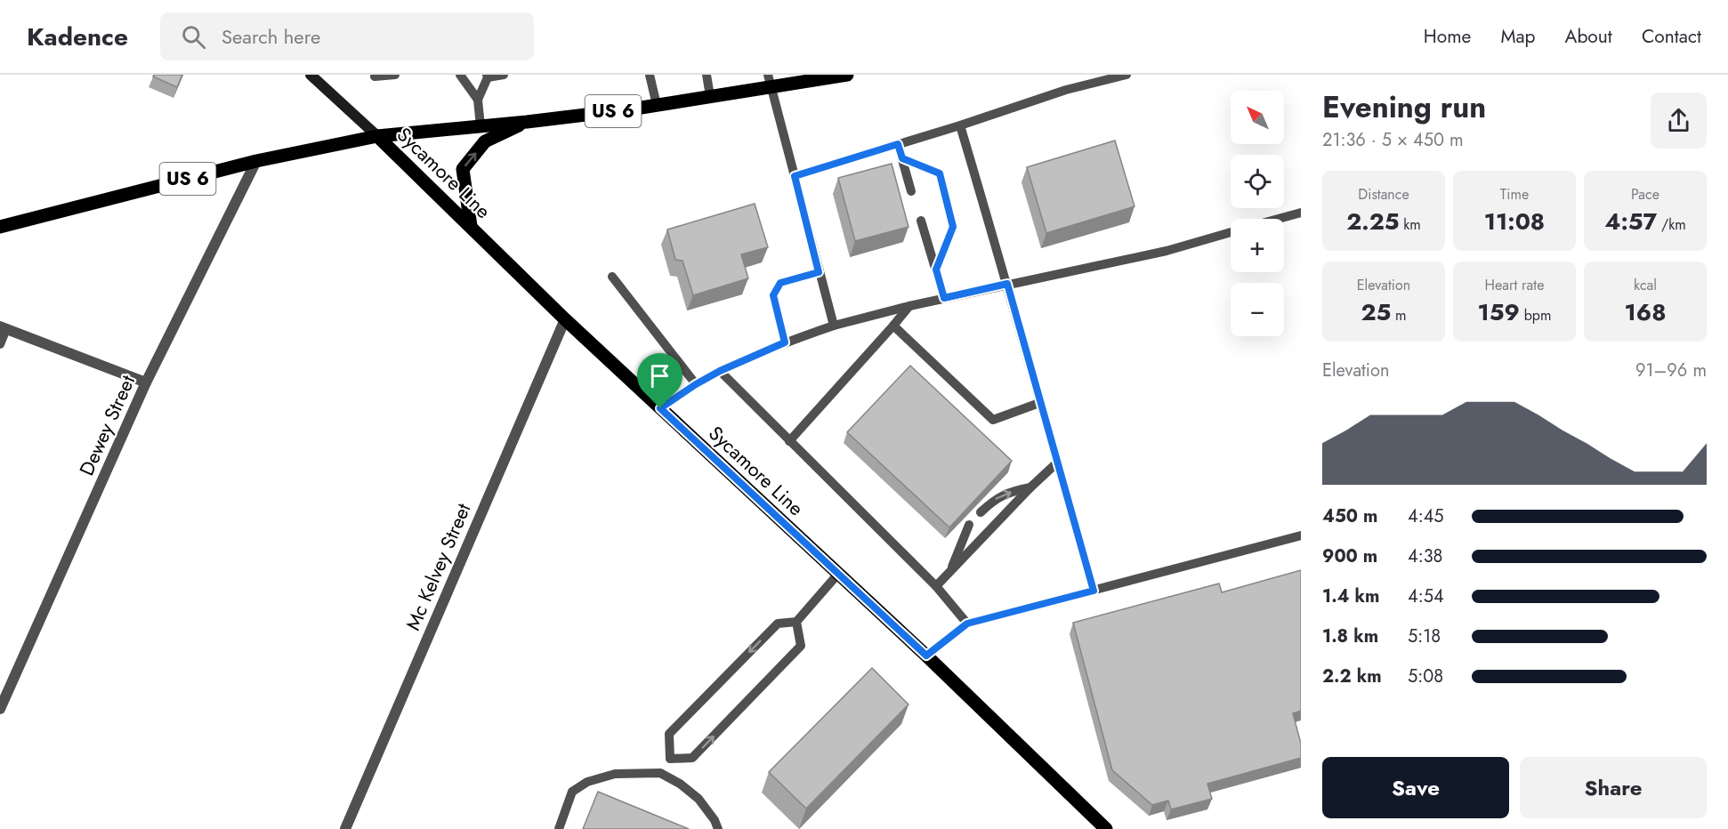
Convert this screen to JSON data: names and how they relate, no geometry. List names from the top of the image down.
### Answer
{
  "streets": {
    "main road": ["US 6", "Sycamore Line"],
    "street": ["Dewey Street", "Mc Kelvey Street"]
  },
  "crossings": [
    ["US 6", "Sycamore Line"],
    ["US 6", "Dewey Street"],
    ["Sycamore Line", "Mc Kelvey Street"]
  ],
  "north": "top left",
  "page": {
    "header": "Kadence",
    "search": "Search here",
    "nav": [
      "Home",
      "Map",
      "About",
      "Contact"
    ],
    "heading": ["Evening run", "21:36 · 5 × 450 m"],
    "map_buttons": ["+", "−"],
    "stats": [
      ["Distance", "2.25 km"],
      ["Time", "11:08"],
      ["Pace", "4:57 /km"],
      ["Elevation", "25 m"],
      ["Heart rate", "159 bpm"],
      ["kcal", "168"]
    ],
    "chart": ["Elevation", "91–96 m"],
    "list": [
      {
        "name": "450 m",
        "note": "4:45"
      },
      {
        "name": "900 m",
        "note": "4:38"
      },
      {
        "name": "1.4 km",
        "note": "4:54"
      },
      {
        "name": "1.8 km",
        "note": "5:18"
      },
      {
        "name": "2.2 km",
        "note": "5:08"
      }
    ],
    "buttons": ["Save", "Share"]
  }
}
